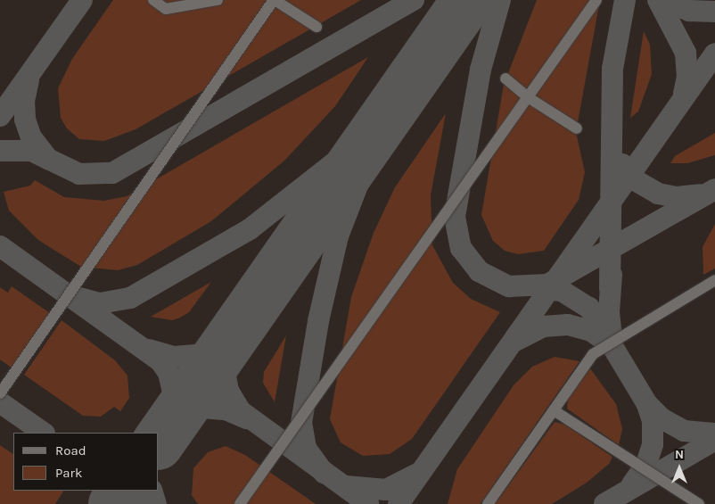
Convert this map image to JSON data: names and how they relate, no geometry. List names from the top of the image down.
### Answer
{
  "legend": ["Road", "Park"],
  "north": "top"
}
